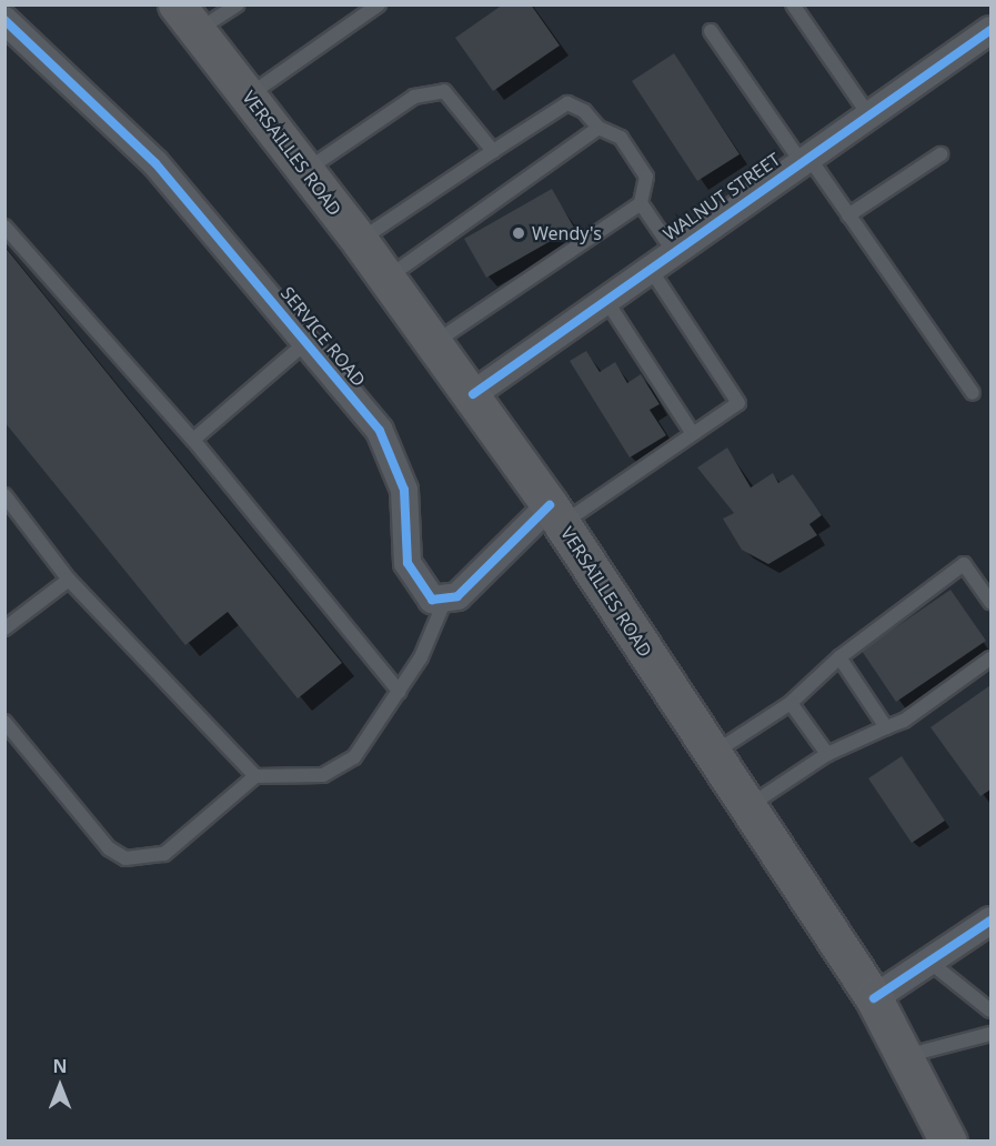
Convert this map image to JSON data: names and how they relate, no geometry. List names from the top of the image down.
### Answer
{
  "streets": {
    "highway": ["VERSAILLES ROAD"],
    "street": ["WALNUT STREET", "SERVICE ROAD"]
  },
  "crossings": [
    ["VERSAILLES ROAD", "WALNUT STREET"]
  ],
  "places": ["Wendy's"],
  "north": "top"
}
